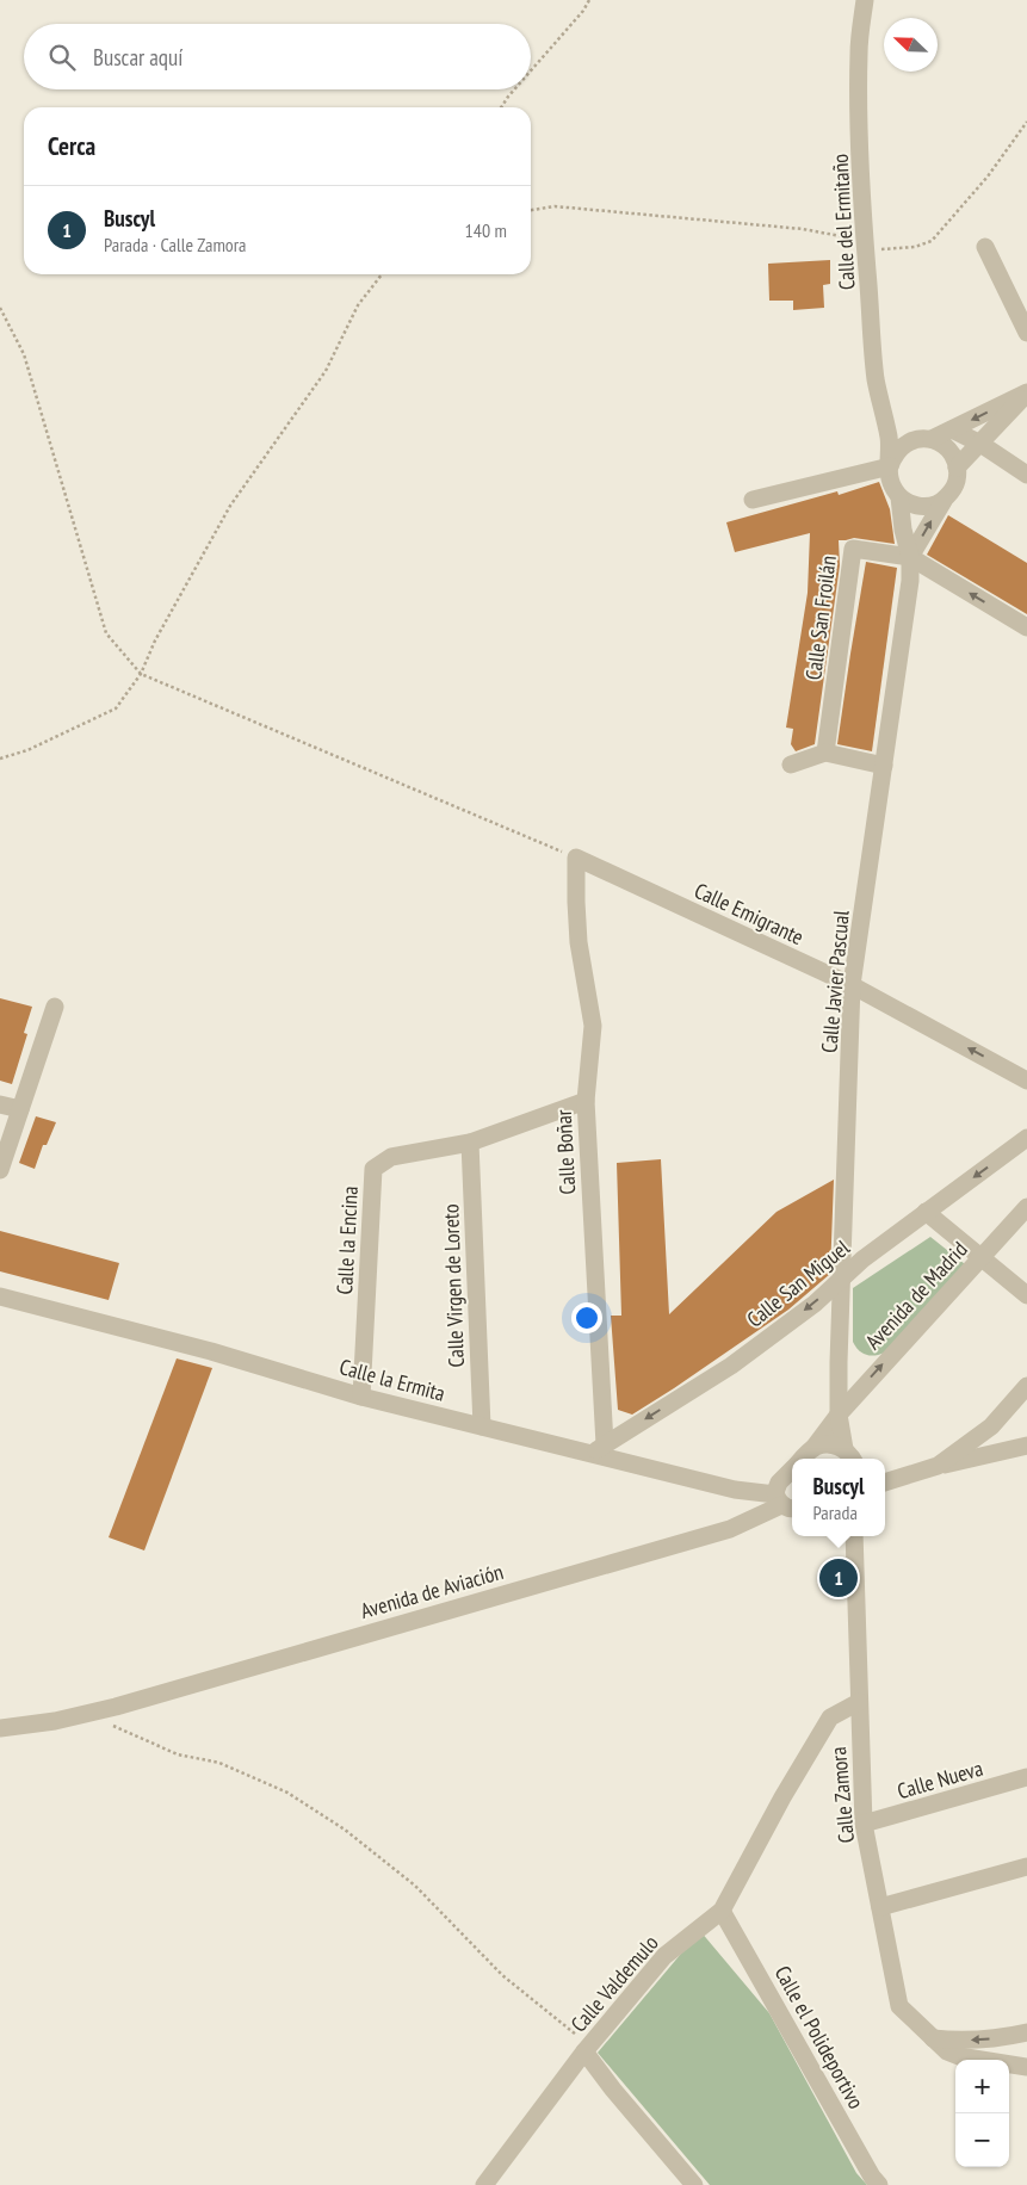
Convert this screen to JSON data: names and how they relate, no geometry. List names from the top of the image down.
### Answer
{
  "streets": {
    "street": [
      "Calle del Ermitaño",
      "Calle San Froilán",
      "Calle Emigrante",
      "Calle Javier Pascual",
      "Calle Boñar",
      "Calle la Encina",
      "Calle San Miguel",
      "Calle Virgen de Loreto",
      "Avenida de Madrid",
      "Calle la Ermita",
      "Avenida de Aviación",
      "Calle Nueva",
      "Calle Zamora",
      "Calle Valdemulo",
      "Calle el Polideportivo"
    ]
  },
  "crossings": [
    ["Calle del Ermitaño", "Calle Javier Pascual"],
    ["Calle San Froilán", "Calle Javier Pascual"],
    ["Calle Emigrante", "Calle Javier Pascual"],
    ["Calle Emigrante", "Calle Boñar"],
    ["Calle Javier Pascual", "Calle San Miguel"],
    ["Calle Javier Pascual", "Avenida de Madrid"],
    ["Calle Boñar", "Calle la Encina"],
    ["Calle Boñar", "Calle San Miguel"],
    ["Calle Boñar", "Calle la Ermita"],
    ["Calle la Encina", "Calle Virgen de Loreto"],
    ["Calle la Encina", "Calle la Ermita"],
    ["Calle San Miguel", "Calle la Ermita"],
    ["Calle Virgen de Loreto", "Calle la Ermita"],
    ["Calle la Ermita", "Avenida de Aviación"],
    ["Calle Nueva", "Calle Zamora"],
    ["Calle Zamora", "Calle Valdemulo"],
    ["Calle Valdemulo", "Calle el Polideportivo"]
  ],
  "one_way": ["Calle Emigrante", "Calle San Miguel"],
  "north": "top left",
  "page": {
    "search": "Buscar aquí",
    "heading": "Cerca",
    "list": [
      {
        "mark": "1",
        "name": "Buscyl",
        "note": "Parada · Calle Zamora",
        "value": "140 m"
      }
    ],
    "popup": ["Buscyl", "Parada"],
    "pins": "1",
    "map_buttons": ["+", "−"]
  }
}
